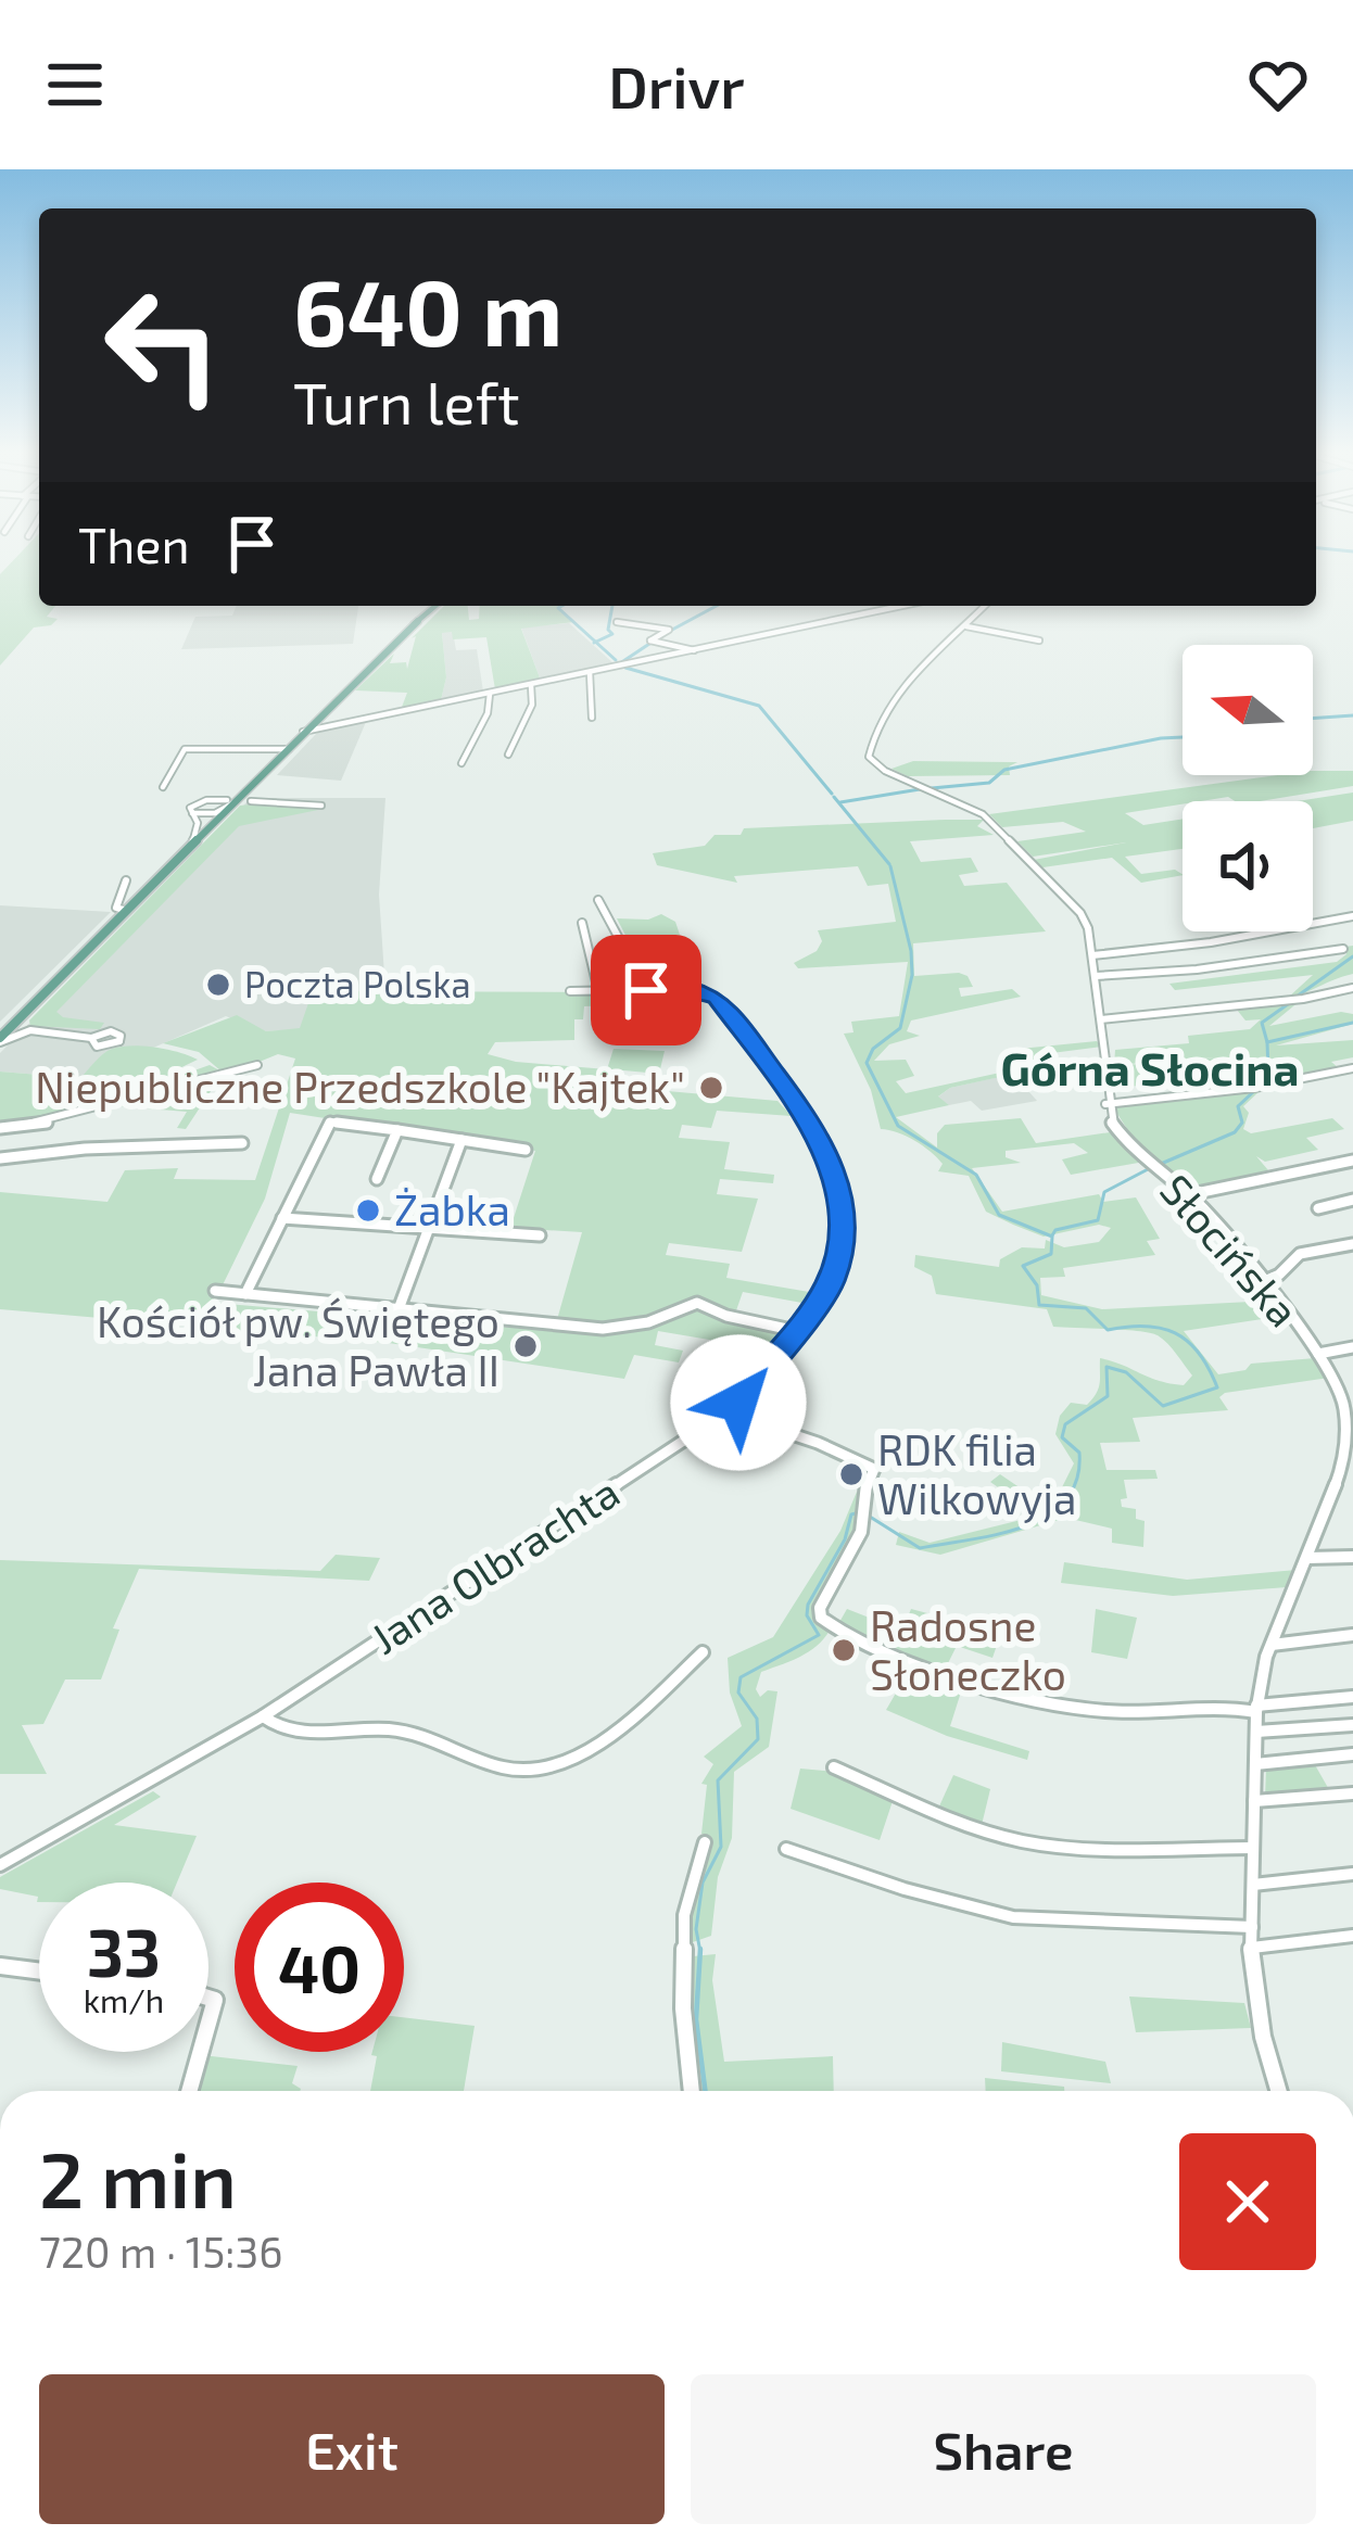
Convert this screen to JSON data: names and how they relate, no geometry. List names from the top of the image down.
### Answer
{
  "streets": {
    "street": ["Słocińska", "Jana Olbrachta"]
  },
  "districts": ["Górna Słocina"],
  "places": [
    "Poczta Polska",
    "Niepubliczne Przedszkole \"Kajtek\"",
    "Żabka",
    "Kościół pw. Świętego Jana Pawła II",
    "RDK filia Wilkowyja",
    "Radosne Słoneczko"
  ],
  "north": "left",
  "page": {
    "header": "Drivr",
    "turn": ["640 m", "Turn left"],
    "then": "Then",
    "speed": "33 km/h",
    "limit": "40",
    "heading": ["2 min", "720 m · 15:36"],
    "buttons": ["Exit", "Share"]
  }
}
